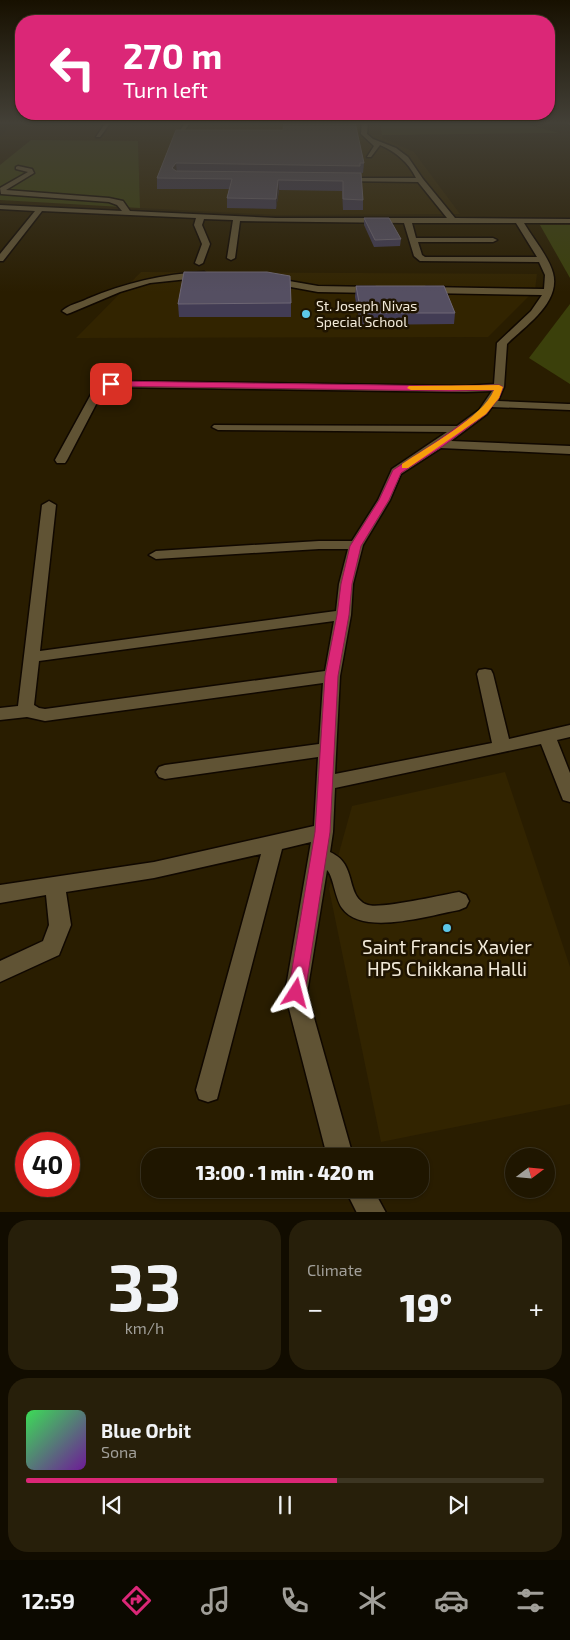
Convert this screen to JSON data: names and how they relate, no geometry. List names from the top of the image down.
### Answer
{
  "places": ["St. Joseph Nivas Special School", "Saint Francis Xavier HPS Chikkana Halli"],
  "north": "right",
  "page": {
    "turn": ["270 m", "Turn left"],
    "limit": "40",
    "trip": "13:00 · 1 min · 420 m",
    "tile": [
      ["33", "km/h"],
      "Climate"
    ],
    "heat": ["−", "19°", "+"],
    "song": ["Blue Orbit", "Sona"],
    "tabs": "12:59"
  }
}
